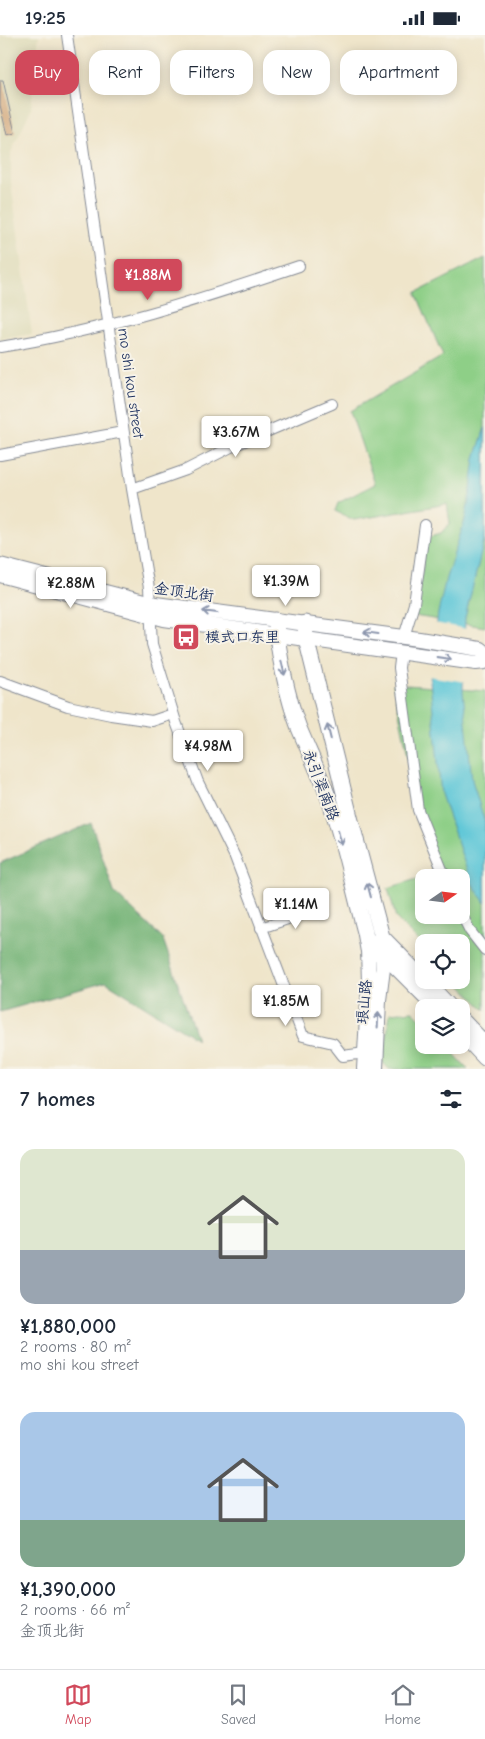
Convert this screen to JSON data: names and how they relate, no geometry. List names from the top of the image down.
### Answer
{
  "streets": {
    "main road": ["金顶北街", "永引渠南路", "琅山路"],
    "street": ["mo shi kou street"]
  },
  "crossings": [
    ["mo shi kou street", "金顶北街"],
    ["金顶北街", "永引渠南路"],
    ["永引渠南路", "琅山路"]
  ],
  "places": {
    "bus stop": ["模式口东里"]
  },
  "north": "right",
  "page": {
    "status": "19:25",
    "chip": [
      "Buy",
      "Rent",
      "Filters",
      "New",
      "Apartment"
    ],
    "price": [
      "¥1.88M",
      "¥3.67M",
      "¥1.39M",
      "¥2.88M",
      "¥4.98M",
      "¥1.14M",
      "¥1.85M"
    ],
    "heading": "7 homes",
    "list": [
      {
        "name": "¥1,880,000",
        "note": "2 rooms · 80 m² · mo shi kou street"
      },
      {
        "name": "¥1,390,000",
        "note": "2 rooms · 66 m² · 金顶北街"
      }
    ],
    "tabs": ["Map", "Saved", "Home"]
  }
}
